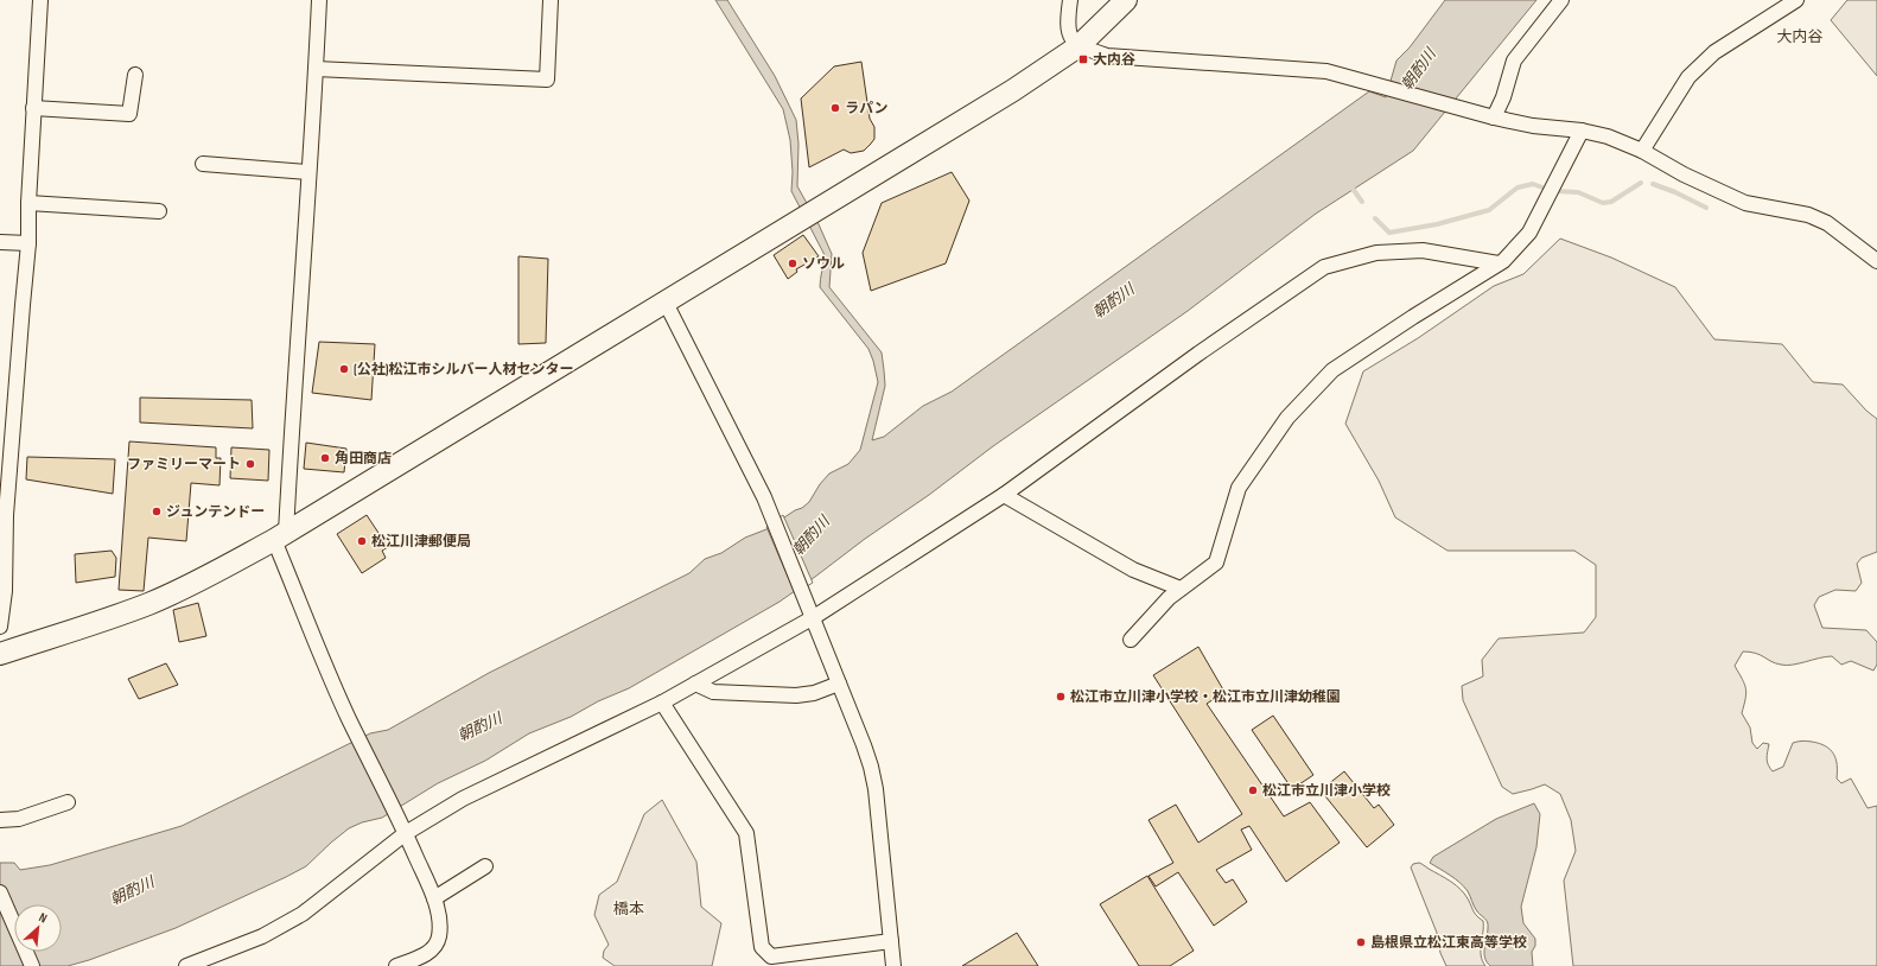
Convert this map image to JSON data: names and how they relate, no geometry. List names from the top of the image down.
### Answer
{
  "districts": ["大内谷", "橋本"],
  "water": ["朝酌川"],
  "places": {
    "transit": ["大内谷"],
    "other": [
      "ラパン",
      "ソウル",
      "(公社)松江市シルバー人材センター",
      "角田商店",
      "ファミリーマート",
      "ジュンテンドー",
      "松江川津郵便局",
      "松江市立川津小学校・松江市立川津幼稚園",
      "松江市立川津小学校",
      "島根県立松江東高等学校"
    ]
  },
  "north": "top right"
}
